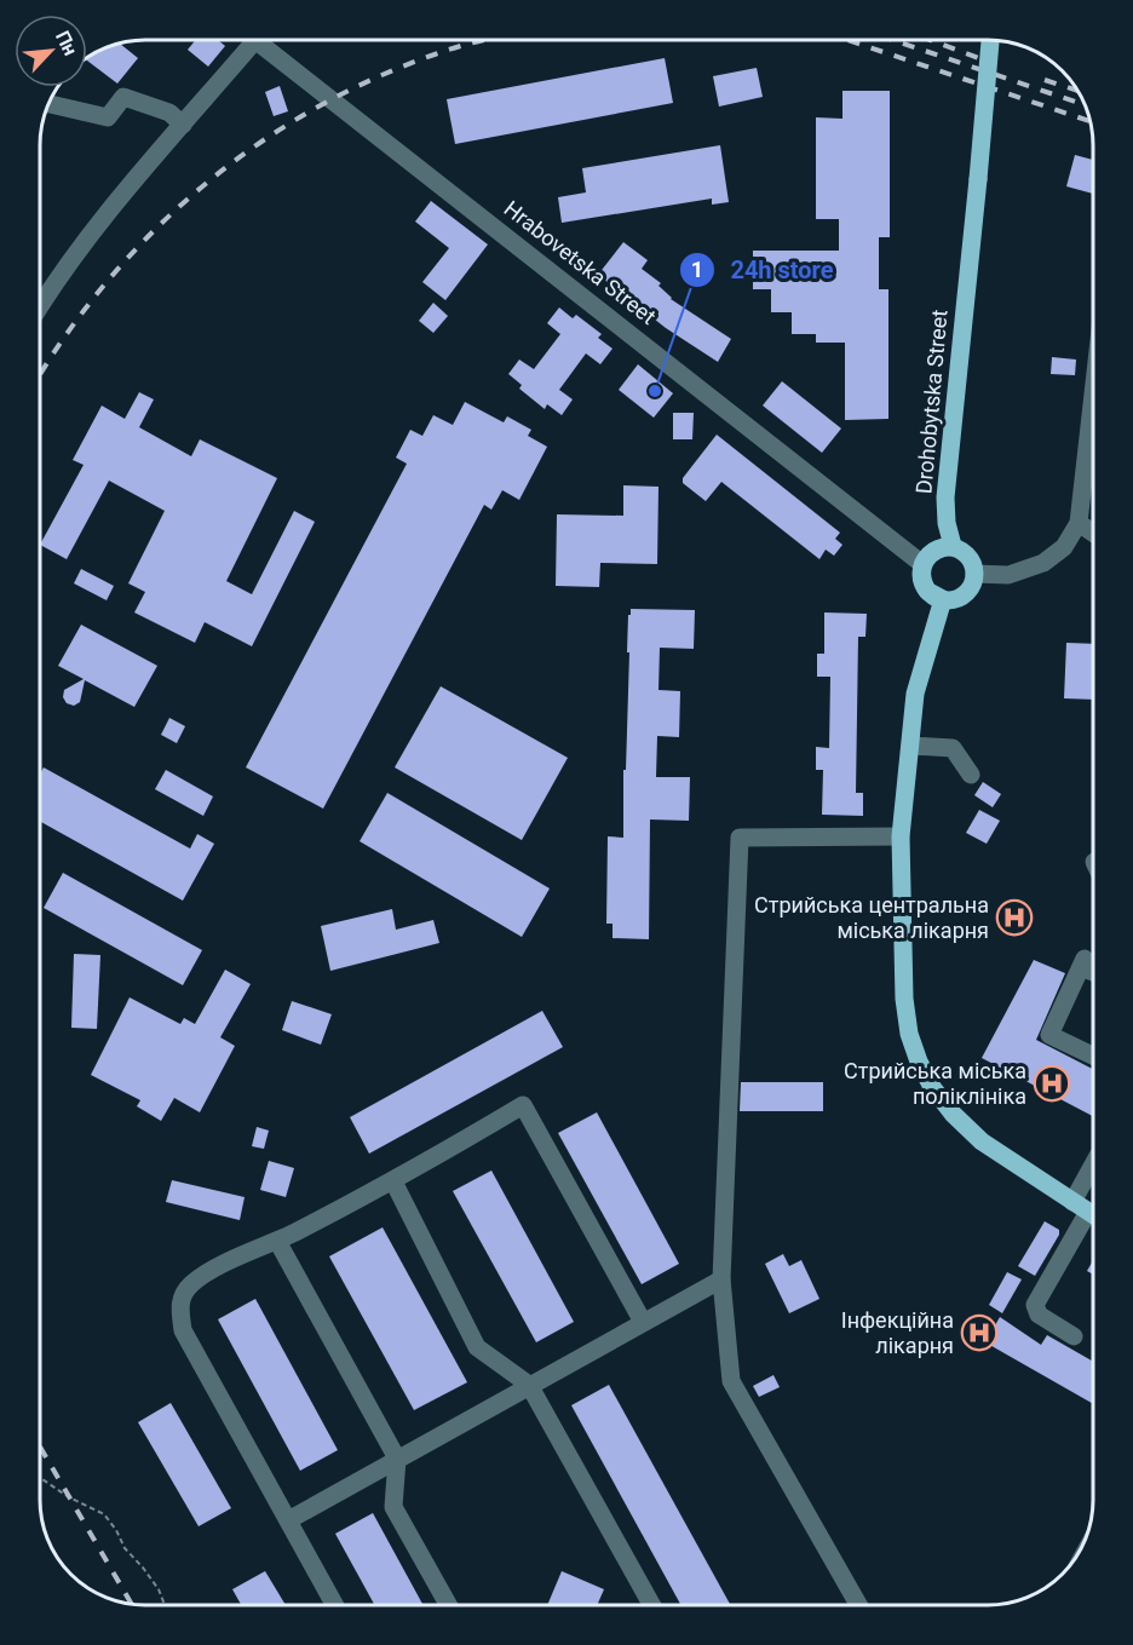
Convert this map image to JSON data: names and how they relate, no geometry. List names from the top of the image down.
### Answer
{
  "streets": {
    "main road": ["Drohobytska Street"],
    "street": ["Hrabovetska Street"]
  },
  "crossings": [
    ["Hrabovetska Street", "Drohobytska Street"]
  ],
  "places": {
    "other": ["24h store"],
    "hospital": ["Стрийська центральна міська лікарня", "Стрийська міська поліклініка", "Інфекційна лікарня"]
  },
  "north": "top right"
}
